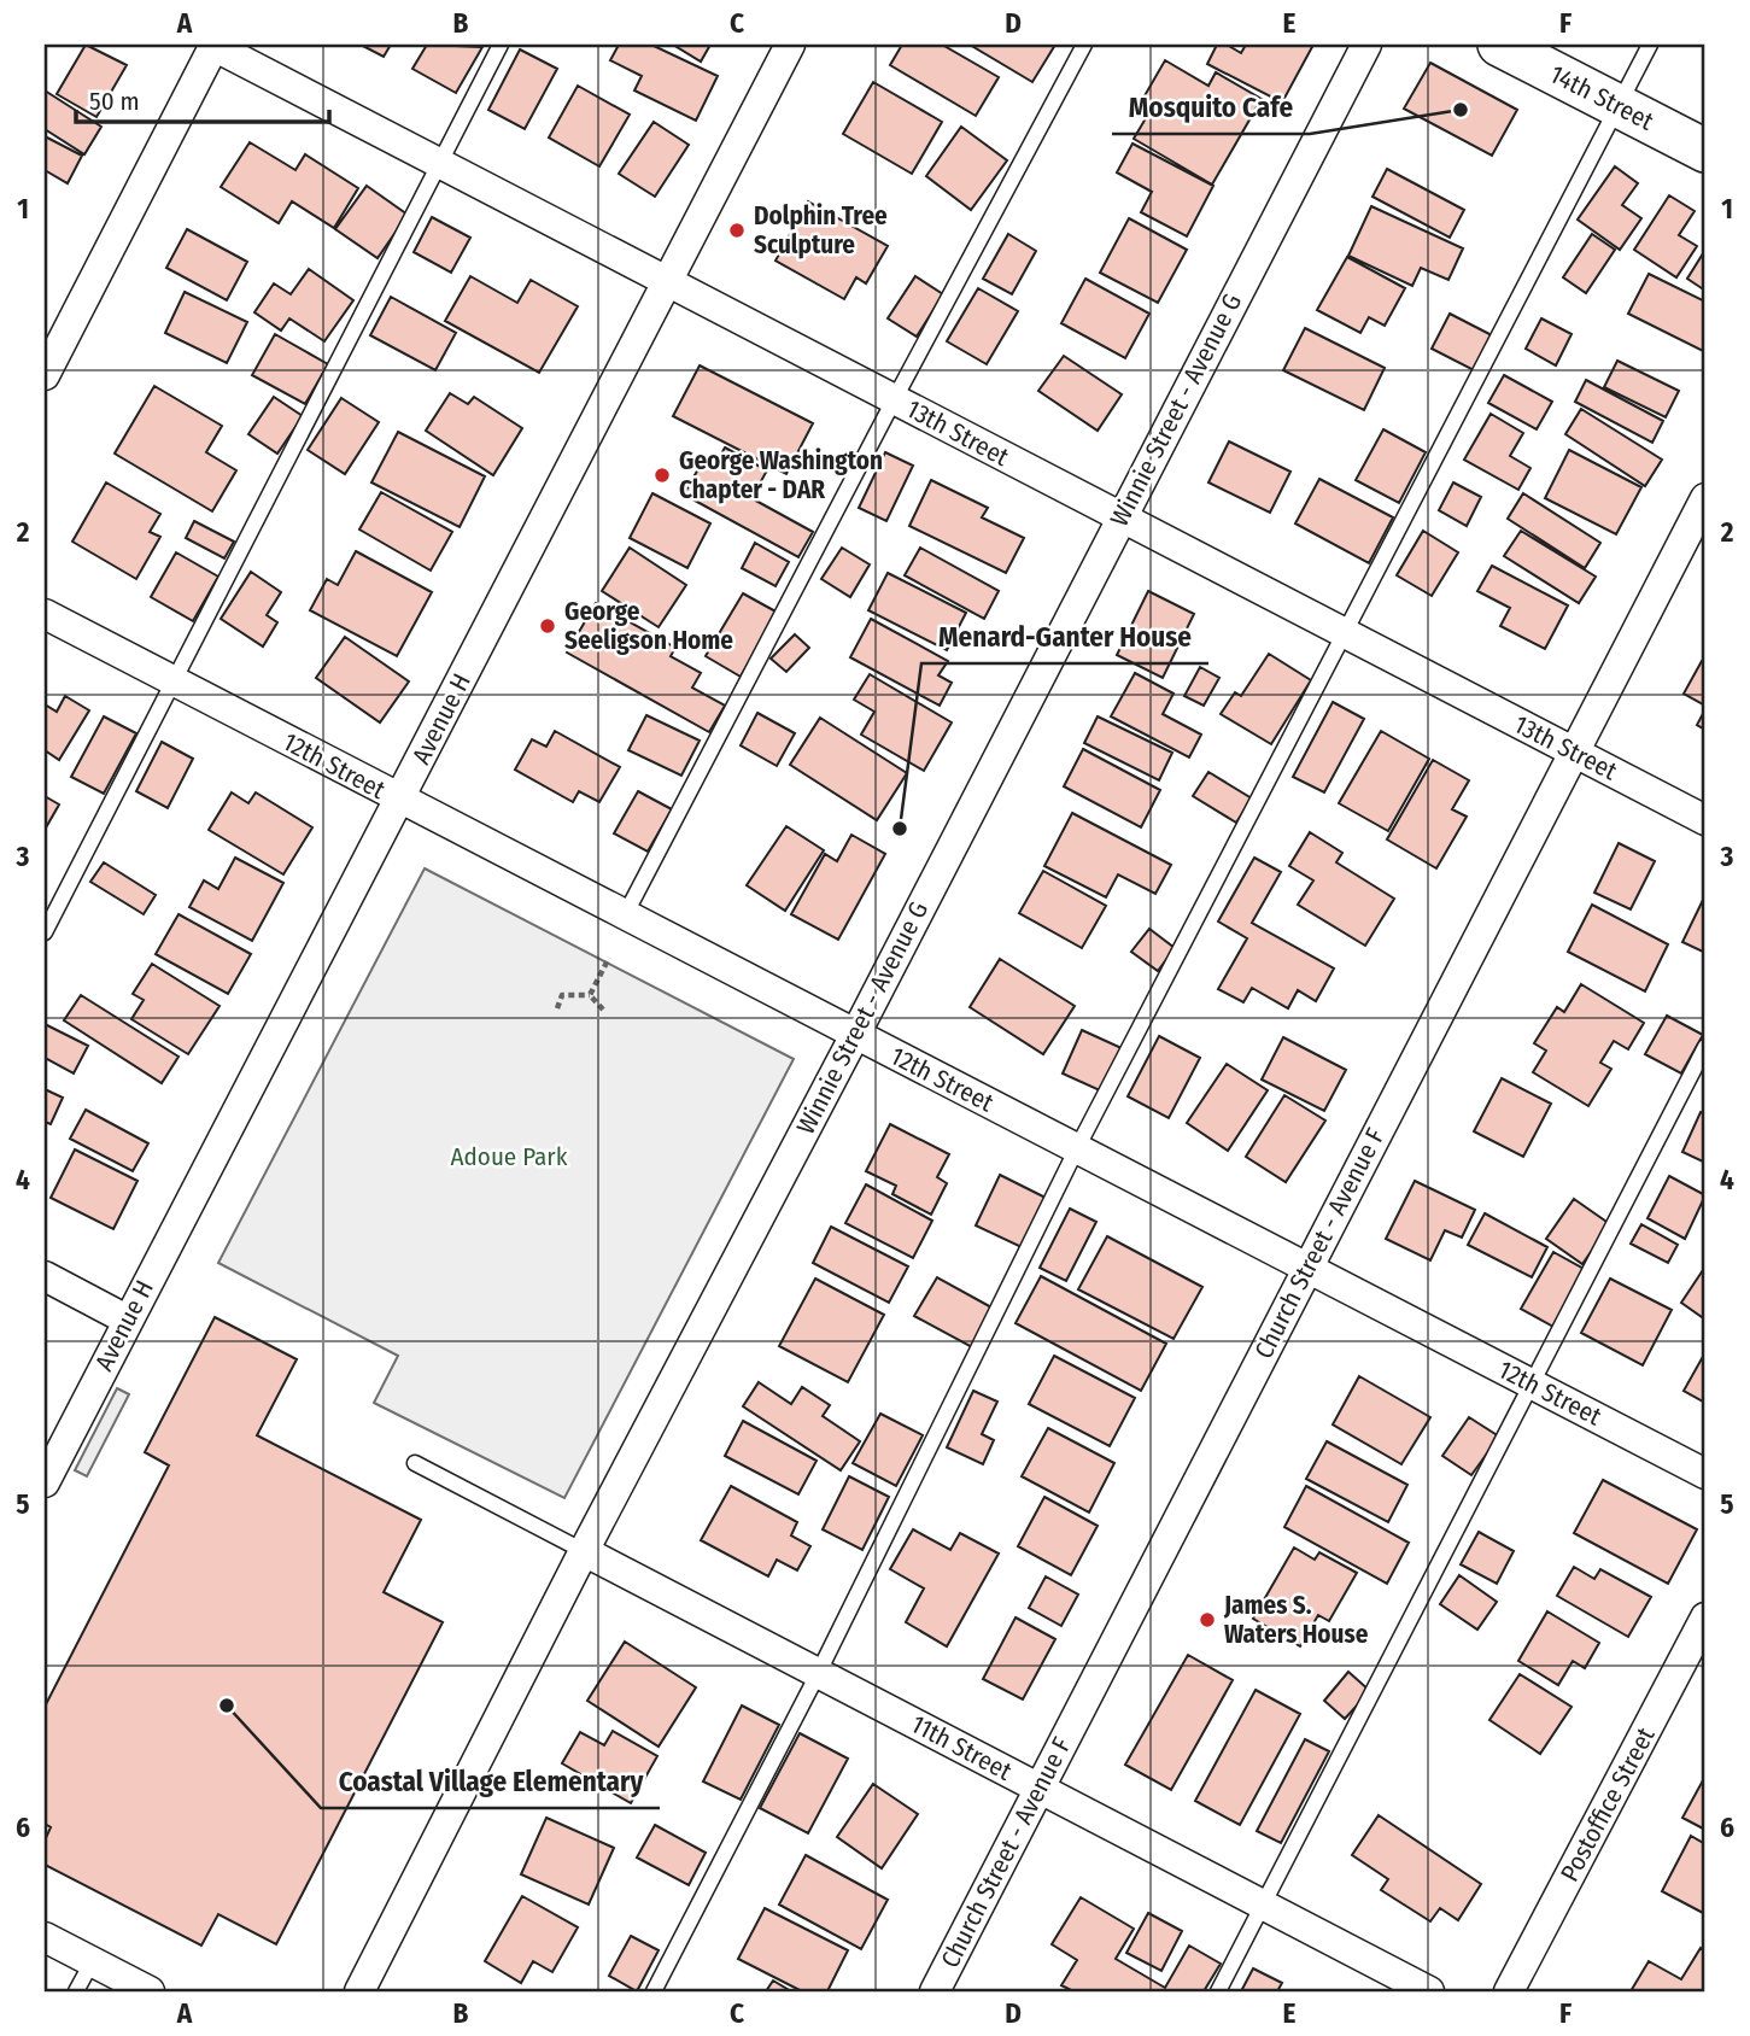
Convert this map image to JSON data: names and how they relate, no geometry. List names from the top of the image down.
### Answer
{
  "streets": {
    "main road": ["14th Street"],
    "street": [
      "Winnie Street - Avenue G",
      "13th Street",
      "Avenue H",
      "12th Street",
      "Church Street - Avenue F",
      "11th Street",
      "Postoffice Street"
    ]
  },
  "crossings": [
    ["Winnie Street - Avenue G", "13th Street"],
    ["Winnie Street - Avenue G", "12th Street"],
    ["Winnie Street - Avenue G", "11th Street"],
    ["13th Street", "Avenue H"],
    ["13th Street", "Church Street - Avenue F"],
    ["Avenue H", "12th Street"],
    ["12th Street", "Church Street - Avenue F"],
    ["Church Street - Avenue F", "11th Street"]
  ],
  "parks": ["Adoue Park"],
  "places": [
    "Mosquito Cafe",
    "Dolphin Tree Sculpture",
    "George Washington Chapter - DAR",
    "George Seeligson Home",
    "Menard-Ganter House",
    "James S. Waters House",
    "Coastal Village Elementary"
  ],
  "scale_bar": "50 m",
  "grid": {
    "columns": [
      "A",
      "B",
      "C",
      "D",
      "E",
      "F"
    ],
    "rows": [
      "1",
      "2",
      "3",
      "4",
      "5",
      "6"
    ]
  }
}
